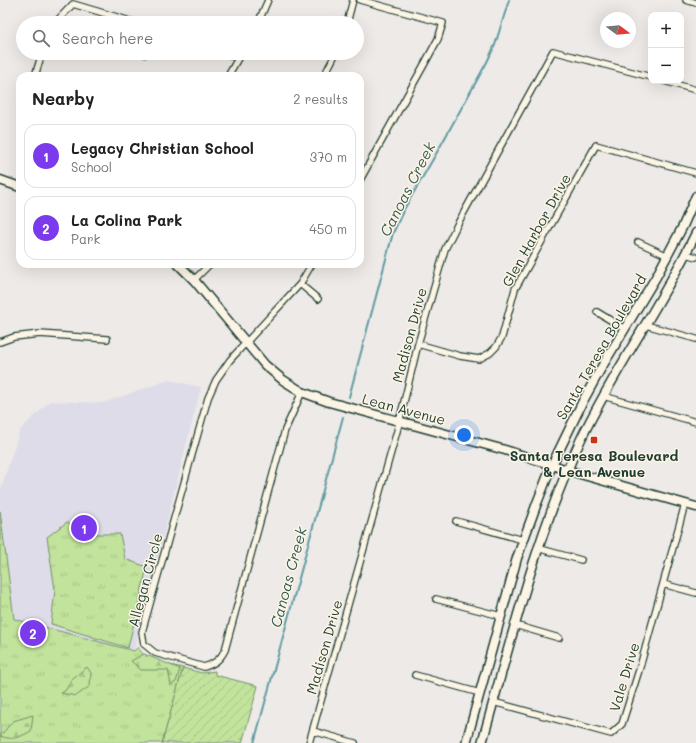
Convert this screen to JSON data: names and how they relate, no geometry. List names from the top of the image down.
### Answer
{
  "streets": {
    "main road": ["Santa Teresa Boulevard", "Lean Avenue"],
    "street": [
      "Glen Harbor Drive",
      "Madison Drive",
      "Allegan Circle",
      "Vale Drive"
    ]
  },
  "crossings": [
    ["Glen Harbor Drive", "Madison Drive"],
    ["Madison Drive", "Lean Avenue"],
    ["Santa Teresa Boulevard", "Lean Avenue"],
    ["Santa Teresa Boulevard", "Vale Drive"],
    ["Lean Avenue", "Allegan Circle"],
    ["Lean Avenue", "Vale Drive"]
  ],
  "water": ["Canoas Creek"],
  "places": {
    "transit": ["Santa Teresa Boulevard & Lean Avenue"]
  },
  "north": "right",
  "page": {
    "map_buttons": ["+", "−"],
    "search": "Search here",
    "heading": ["Nearby", "2 results"],
    "list": [
      {
        "mark": "1",
        "name": "Legacy Christian School",
        "note": "School",
        "value": "370 m"
      },
      {
        "mark": "2",
        "name": "La Colina Park",
        "note": "Park",
        "value": "450 m"
      }
    ],
    "pins": ["1", "2"]
  }
}
